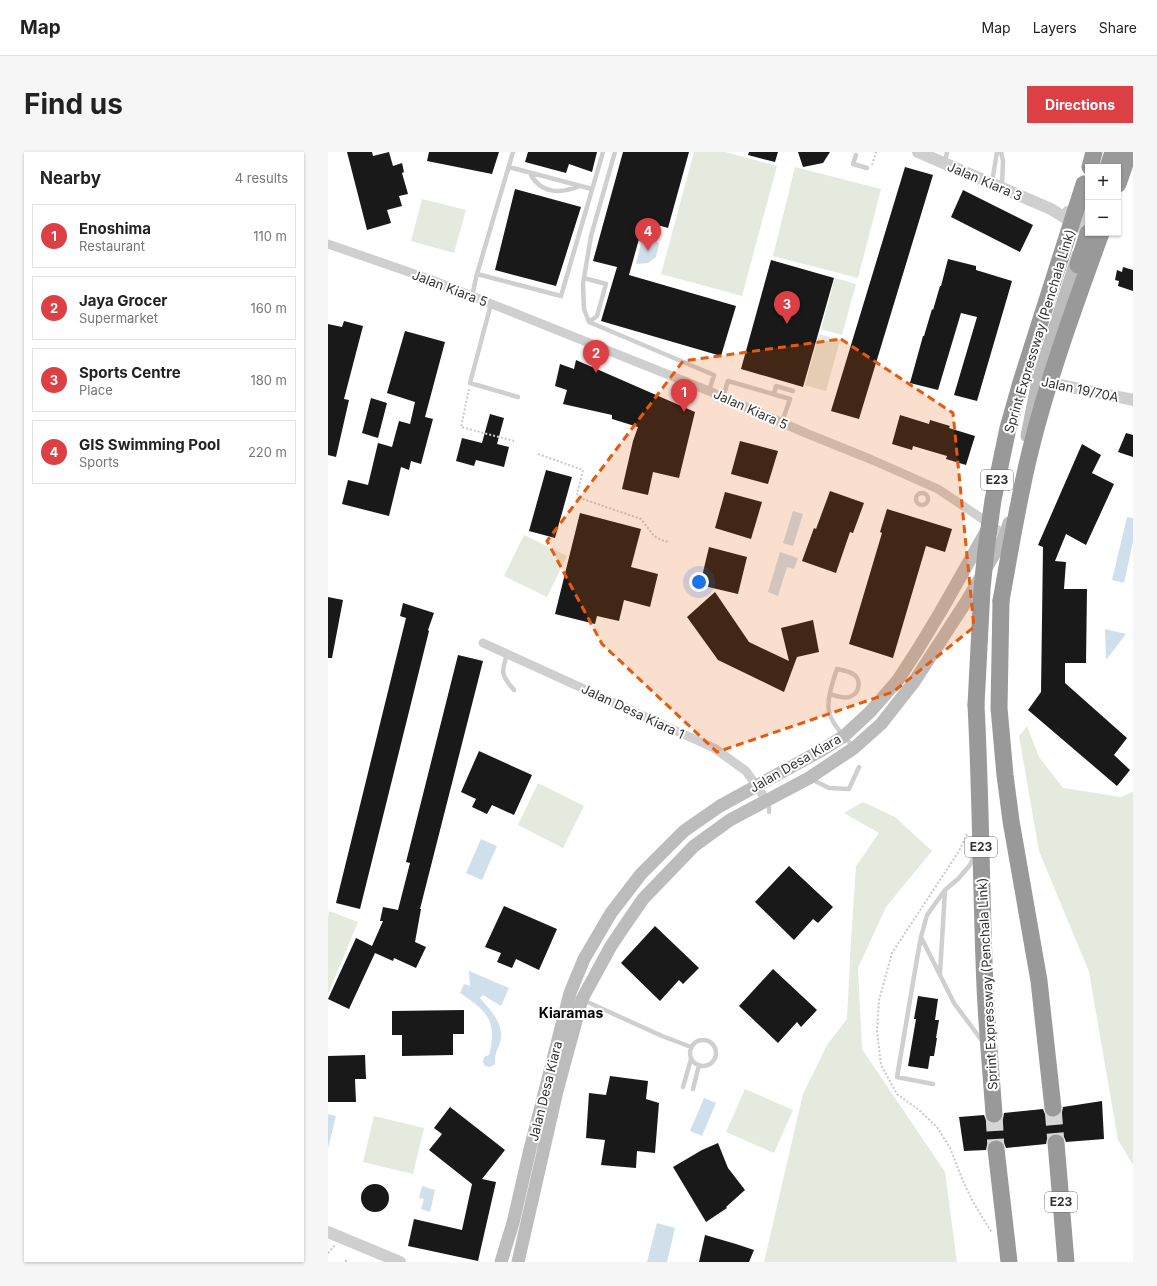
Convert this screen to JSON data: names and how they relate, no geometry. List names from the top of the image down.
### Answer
{
  "streets": {
    "highway": ["Sprint Expressway (Penchala Link)", "E23"],
    "main road": ["Jalan Desa Kiara"],
    "street": [
      "Jalan Kiara 3",
      "Jalan Kiara 5",
      "Jalan 19/70A",
      "Jalan Desa Kiara 1"
    ]
  },
  "crossings": [
    ["Jalan Kiara 5", "Jalan Desa Kiara"],
    ["Jalan 19/70A", "Jalan Desa Kiara"],
    ["Jalan Desa Kiara 1", "Jalan Desa Kiara"]
  ],
  "districts": ["Kiaramas"],
  "page": {
    "header": "Map",
    "nav": ["Map", "Layers", "Share"],
    "buttons": "Directions",
    "title": "Find us",
    "heading": ["Nearby", "4 results"],
    "map_buttons": ["+", "−"],
    "list": [
      {
        "mark": "1",
        "name": "Enoshima",
        "note": "Restaurant",
        "value": "110 m"
      },
      {
        "mark": "2",
        "name": "Jaya Grocer",
        "note": "Supermarket",
        "value": "160 m"
      },
      {
        "mark": "3",
        "name": "Sports Centre",
        "note": "Place",
        "value": "180 m"
      },
      {
        "mark": "4",
        "name": "GIS Swimming Pool",
        "note": "Sports",
        "value": "220 m"
      }
    ],
    "pins": [
      "4",
      "3",
      "2",
      "1"
    ]
  }
}
